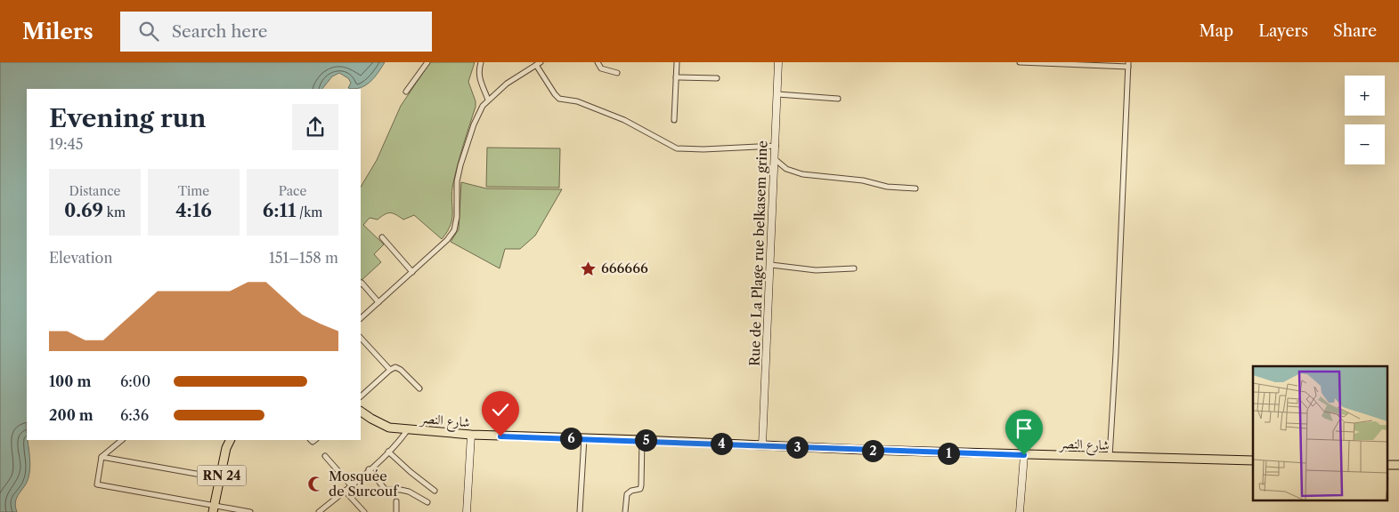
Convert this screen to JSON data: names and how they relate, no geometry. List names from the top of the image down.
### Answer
{
  "streets": {
    "main road": ["شارع النصر", "RN 24"],
    "street": ["Rue de La Plage rue belkasem grine"]
  },
  "crossings": [
    ["Rue de La Plage rue belkasem grine", "شارع النصر"]
  ],
  "places": {
    "place": ["666666"],
    "mosque": ["Mosquée de Surcouf"]
  },
  "page": {
    "header": "Milers",
    "search": "Search here",
    "nav": ["Map", "Layers", "Share"],
    "map_buttons": ["+", "−"],
    "heading": ["Evening run", "19:45"],
    "stats": [
      ["Distance", "0.69 km"],
      ["Time", "4:16"],
      ["Pace", "6:11 /km"]
    ],
    "chart": ["Elevation", "151–158 m"],
    "list": [
      {
        "name": "100 m",
        "note": "6:00"
      },
      {
        "name": "200 m",
        "note": "6:36"
      }
    ],
    "pins": [
      "6",
      "5",
      "4",
      "3",
      "2",
      "1"
    ]
  }
}
